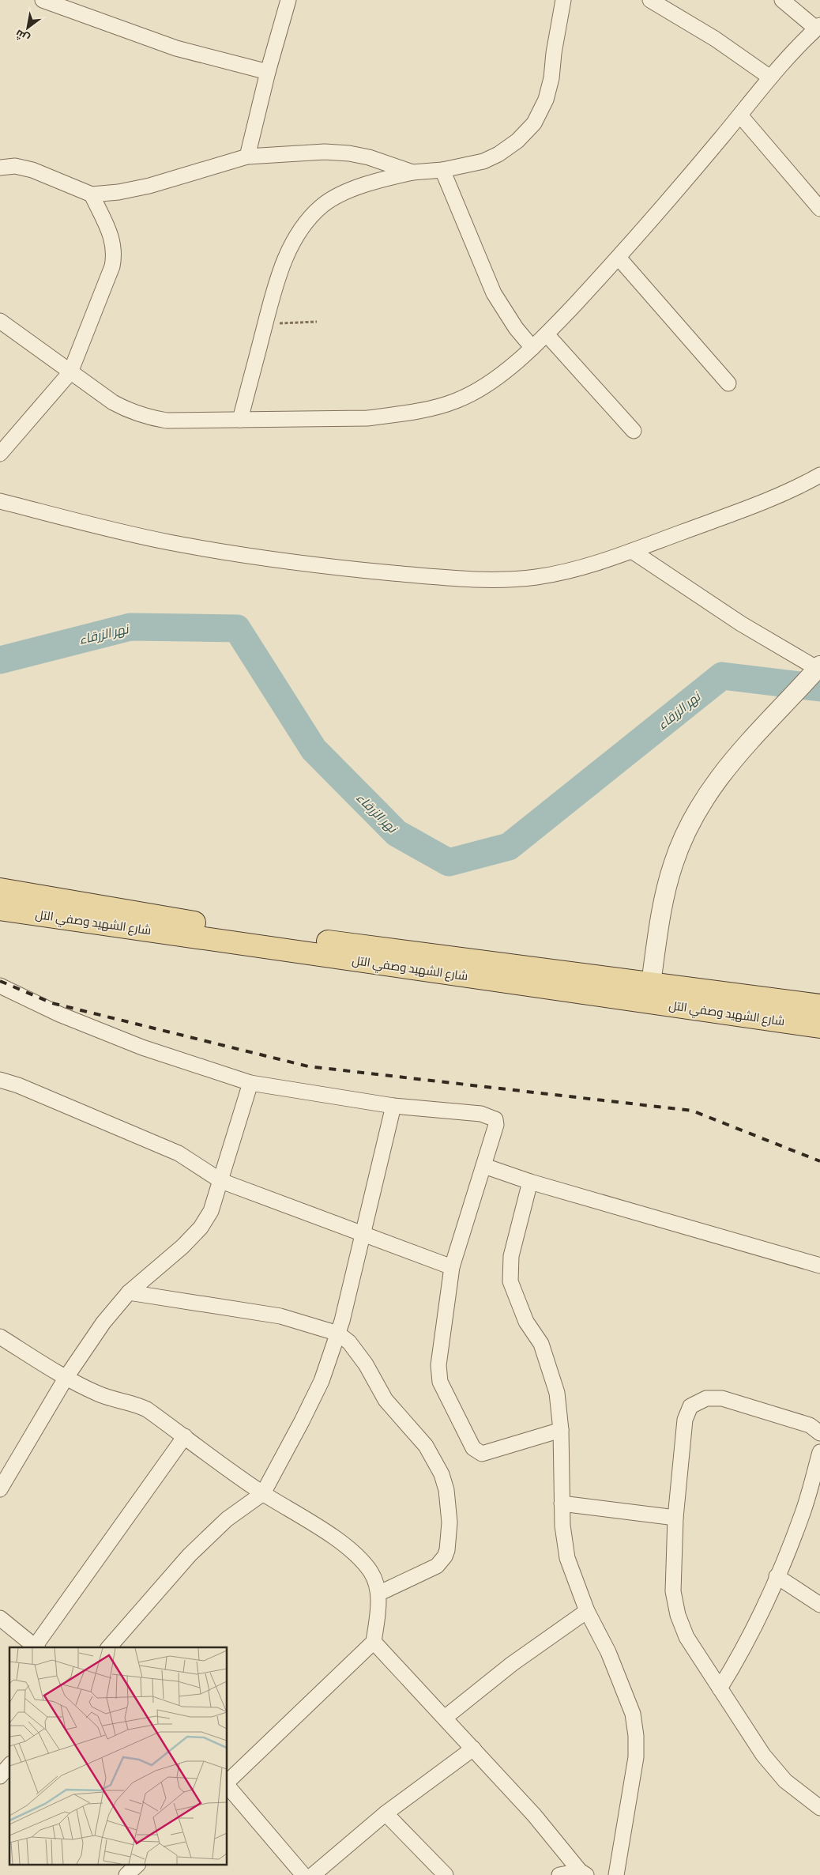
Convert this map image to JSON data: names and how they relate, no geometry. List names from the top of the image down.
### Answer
{
  "streets": {
    "main road": ["شارع الشهيد وصفي التل"]
  },
  "water": ["نهر الزرقاء"],
  "north": "bottom left"
}
